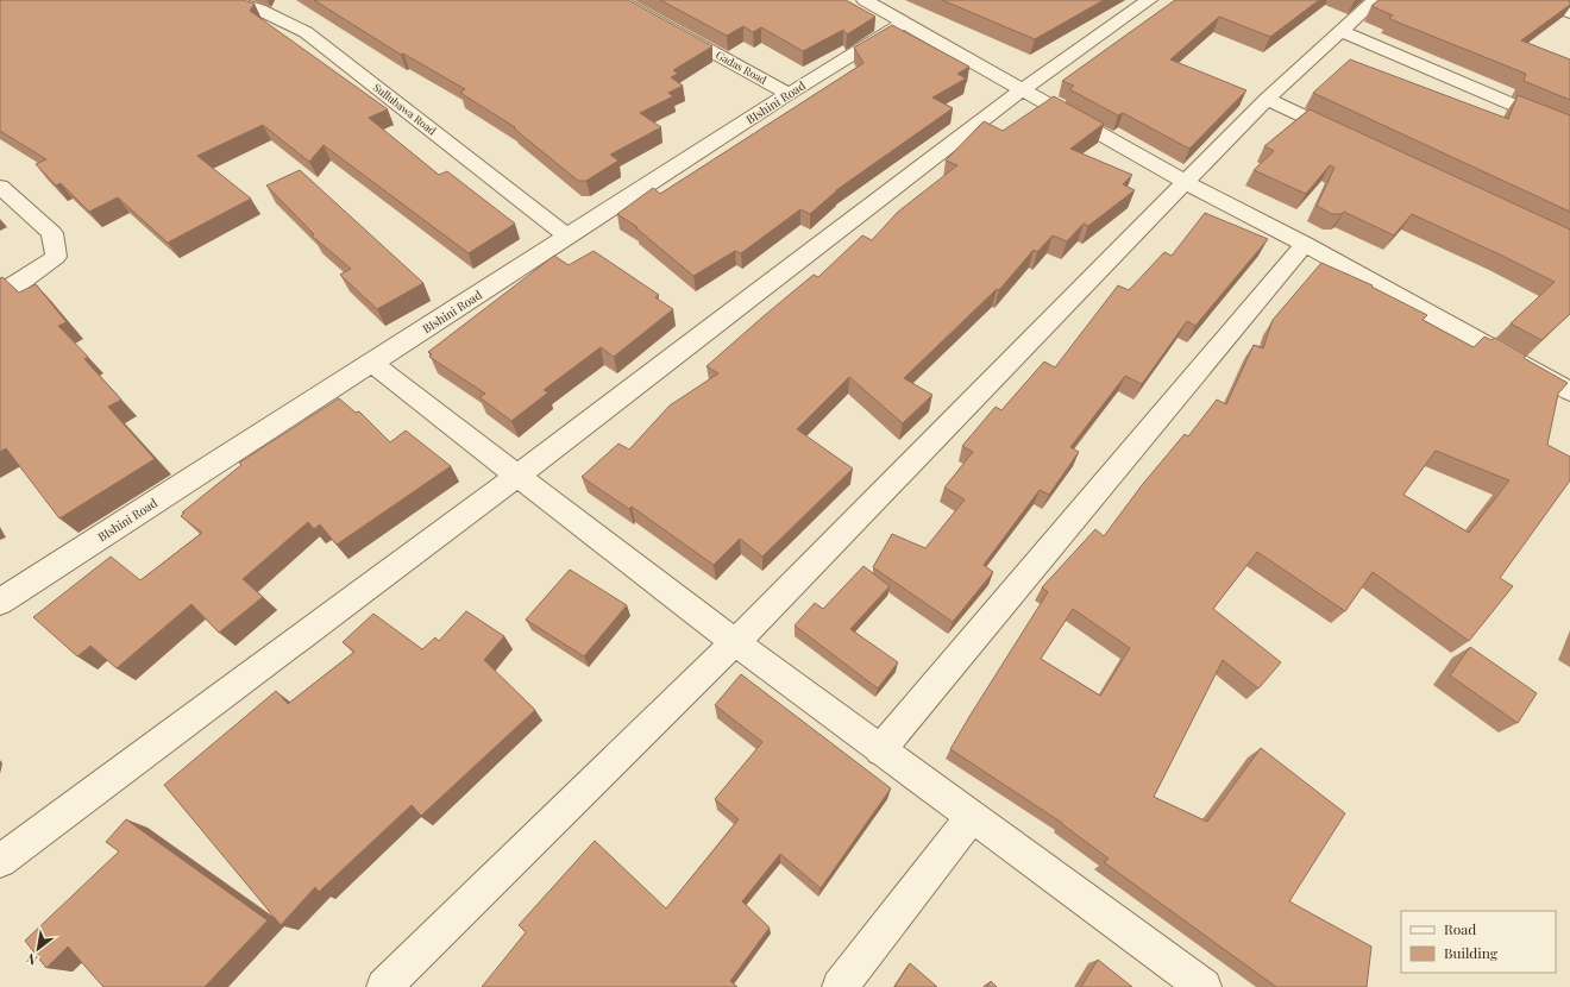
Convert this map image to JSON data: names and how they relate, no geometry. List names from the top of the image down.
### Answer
{
  "streets": {
    "street": ["Gadas Road", "BIshini Road", "Sullubawa Road"]
  },
  "crossings": [
    ["Gadas Road", "BIshini Road"],
    ["BIshini Road", "Sullubawa Road"]
  ],
  "legend": ["Road", "Building"],
  "north": "bottom left"
}
